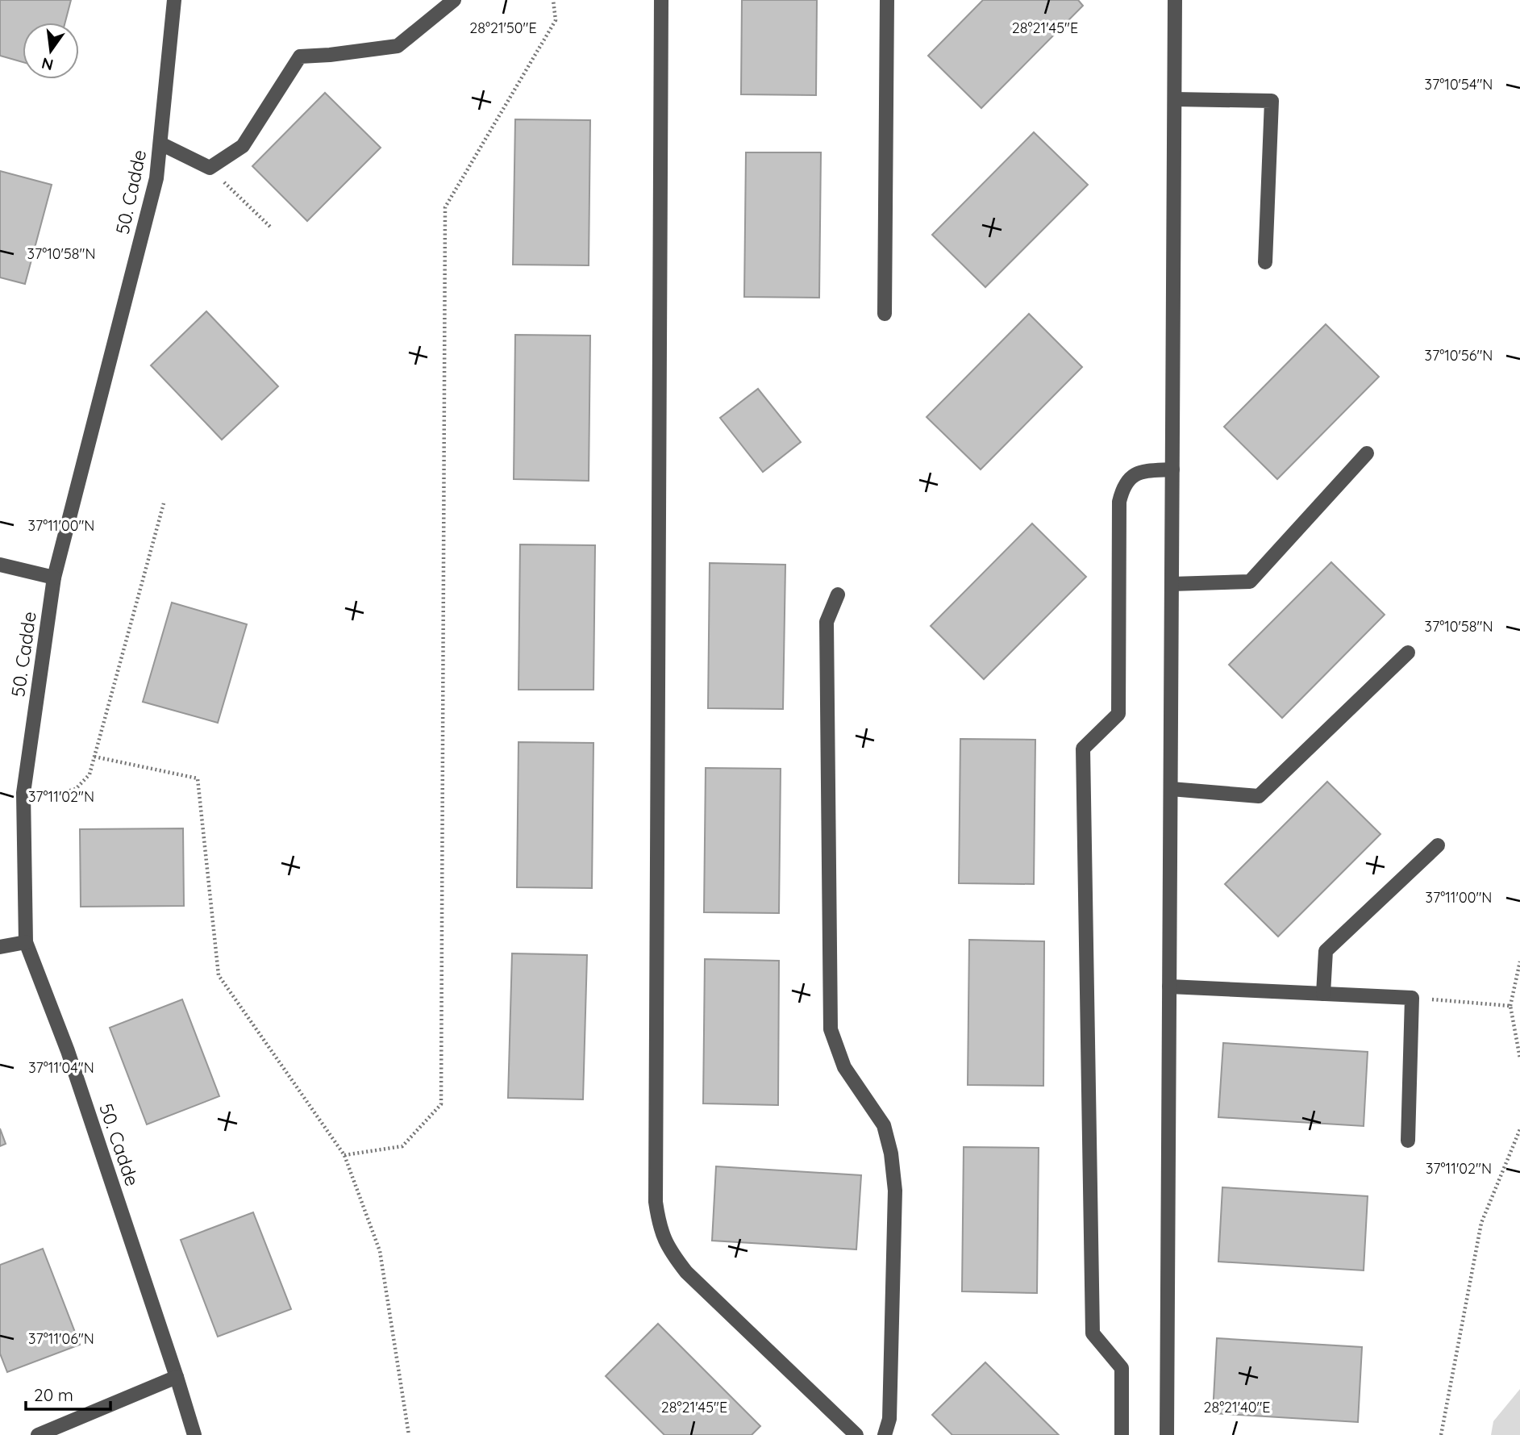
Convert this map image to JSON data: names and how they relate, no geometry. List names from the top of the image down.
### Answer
{
  "streets": {
    "street": ["50. Cadde"]
  },
  "scale_bar": "20 m",
  "north": "bottom",
  "coordinates": [
    "28°21'45\"E",
    "28°21'50\"E",
    "37°10'54\"N",
    "37°10'58\"N",
    "37°10'56\"N",
    "37°11'00\"N",
    "37°11'02\"N",
    "37°11'04\"N",
    "37°11'06\"N",
    "28°21'40\"E"
  ]
}
